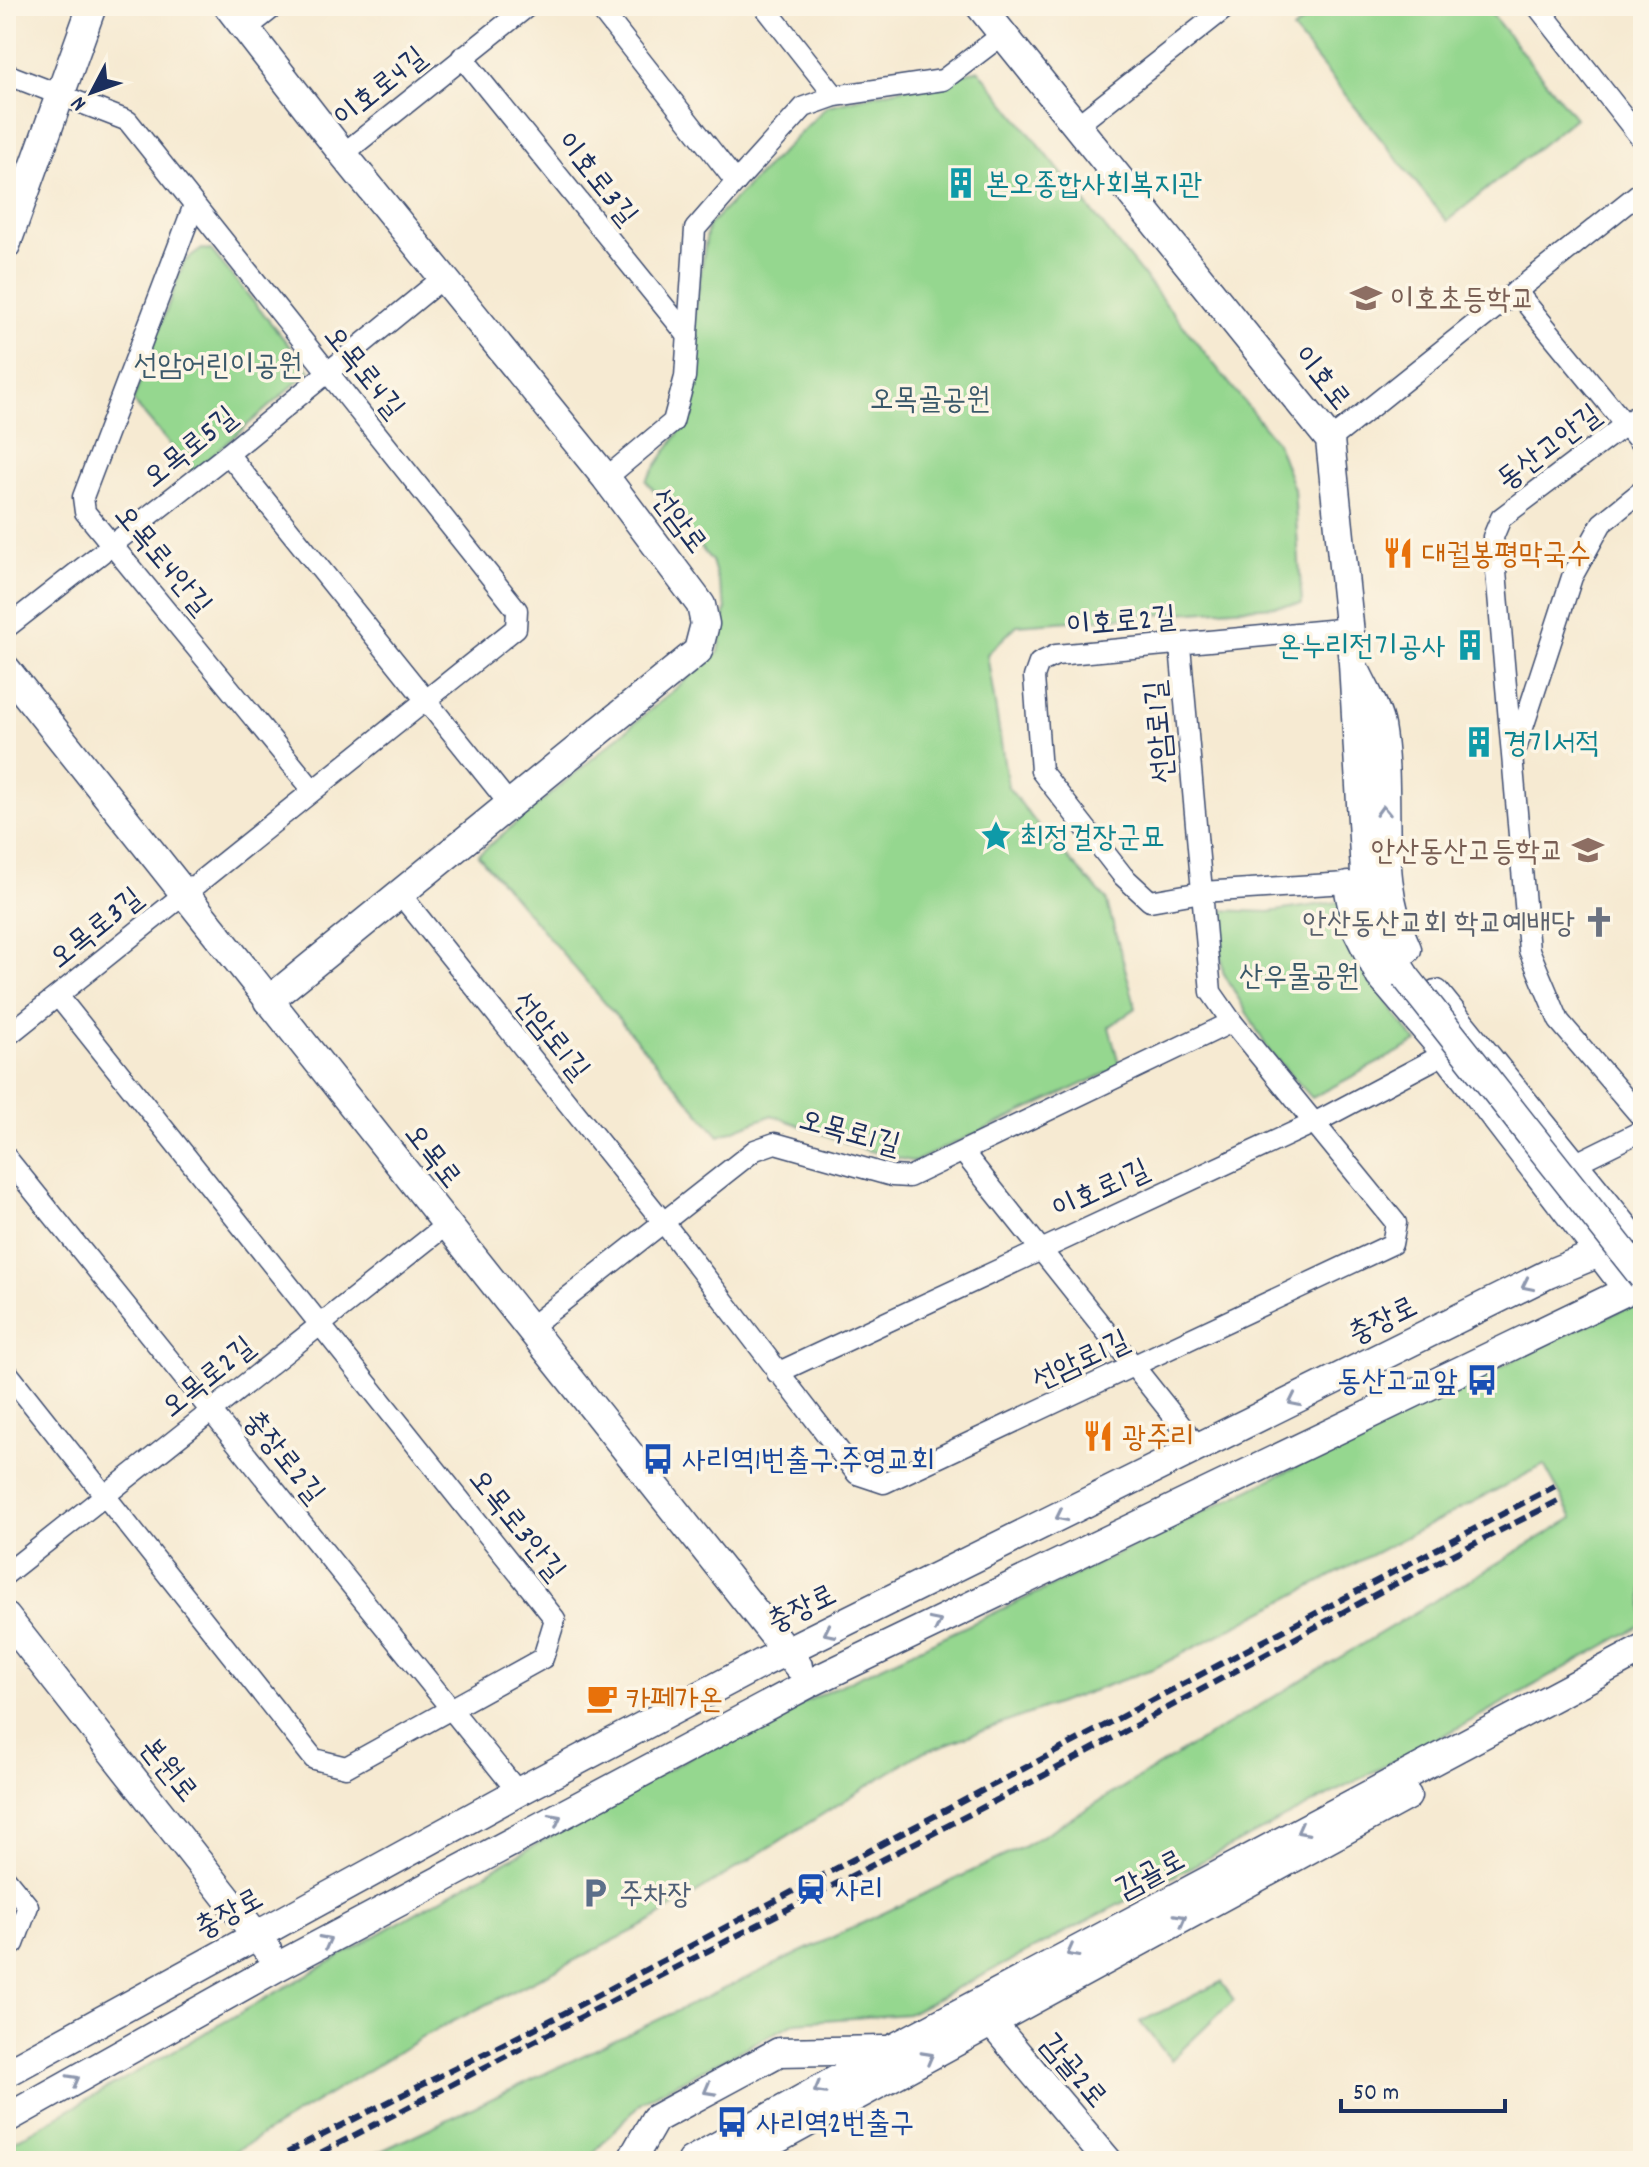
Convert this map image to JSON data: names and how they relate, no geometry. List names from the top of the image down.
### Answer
{
  "streets": {
    "street": [
      "이호로4길",
      "이호로3길",
      "오목로4길",
      "이호로",
      "오목로5길",
      "동산고안길",
      "선암로",
      "오목로4안길",
      "이호로2길",
      "선암로1길",
      "오목로3길",
      "오목로1길",
      "오목로",
      "이호로1길",
      "충장로",
      "오목로2길",
      "충장로2길",
      "오목로3안길",
      "본원로",
      "감골로",
      "감골2로"
    ]
  },
  "crossings": [
    ["이호로4길", "이호로3길"],
    ["이호로4길", "선암로"],
    ["오목로4길", "오목로5길"],
    ["오목로4길", "오목로4안길"],
    ["오목로4길", "오목로3길"],
    ["오목로4길", "오목로"],
    ["이호로", "이호로2길"],
    ["오목로5길", "선암로"],
    ["오목로5길", "오목로4안길"],
    ["선암로", "선암로1길"],
    ["선암로", "오목로"],
    ["이호로2길", "선암로1길"],
    ["선암로1길", "오목로1길"],
    ["선암로1길", "이호로1길"],
    ["오목로3길", "오목로"],
    ["오목로3길", "오목로3안길"],
    ["오목로1길", "오목로"],
    ["오목로", "충장로"],
    ["오목로", "오목로2길"],
    ["충장로", "충장로2길"],
    ["충장로", "본원로"],
    ["오목로2길", "충장로2길"],
    ["오목로2길", "오목로3안길"],
    ["충장로2길", "오목로3안길"],
    ["감골로", "감골2로"]
  ],
  "parks": ["선암어린이공원", "오목골공원", "산우물공원"],
  "places": {
    "building": ["본오종합사회복지관", "온누리전기공사", "경기서적"],
    "school or university": ["이호초등학교", "안산동산고등학교"],
    "restaurant": ["대궐봉평막국수", "광주리"],
    "place": ["최정걸장군묘"],
    "church": ["안산동산교회 학교예배당"],
    "bus stop": ["동산고교앞", "사리역1번출구.주영교회", "사리역2번출구"],
    "cafe": ["카페가온"],
    "station": ["사리"],
    "parking": ["주차장"]
  },
  "scale_bar": "50 m",
  "north": "bottom left"
}
